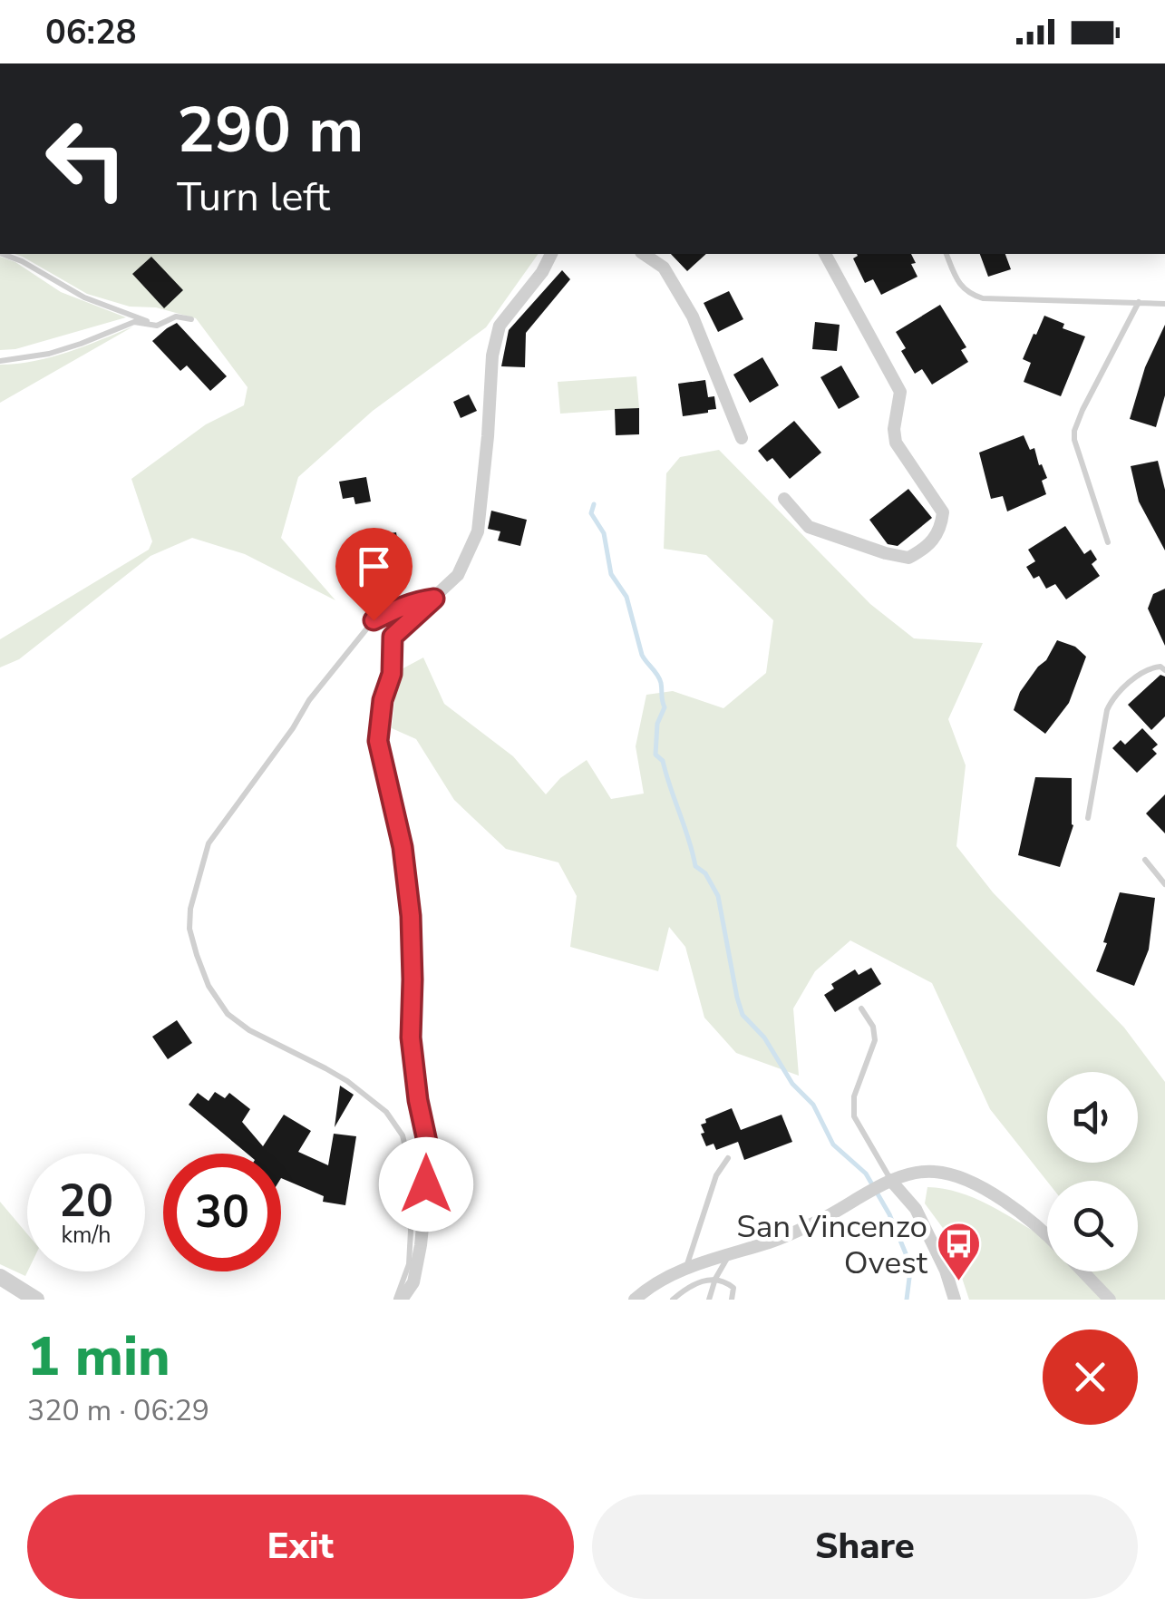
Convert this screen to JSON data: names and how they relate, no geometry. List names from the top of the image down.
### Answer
{
  "places": {
    "bus stop": ["San Vincenzo Ovest"]
  },
  "page": {
    "status": "06:28",
    "turn": ["290 m", "Turn left"],
    "speed": "20 km/h",
    "limit": "30",
    "heading": ["1 min", "320 m · 06:29"],
    "buttons": ["Exit", "Share"]
  }
}
